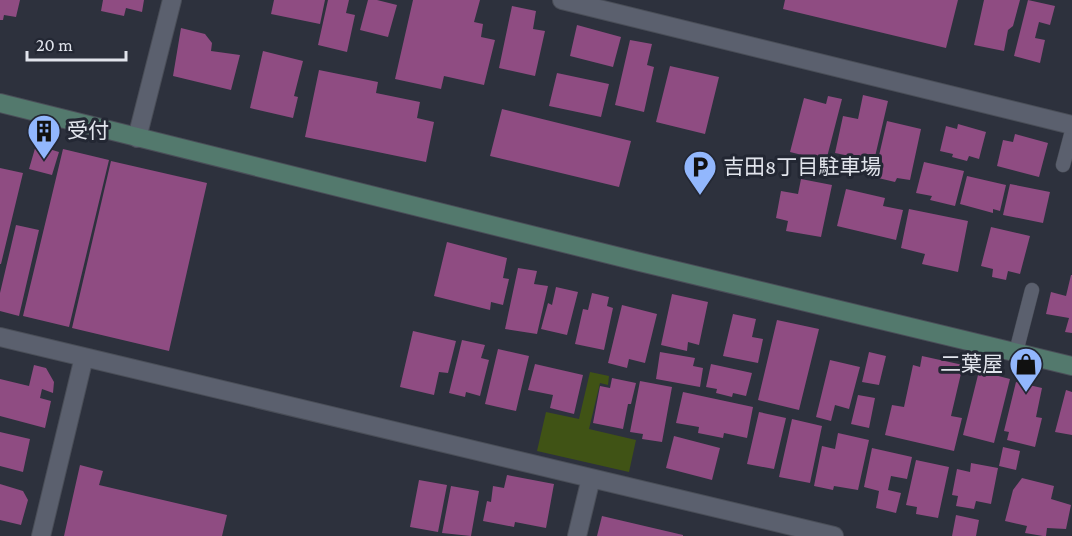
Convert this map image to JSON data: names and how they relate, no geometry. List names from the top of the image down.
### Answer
{
  "places": {
    "building": ["受付"],
    "parking": ["吉田8丁目駐車場"],
    "shop": ["二葉屋"]
  },
  "scale_bar": "20 m"
}
